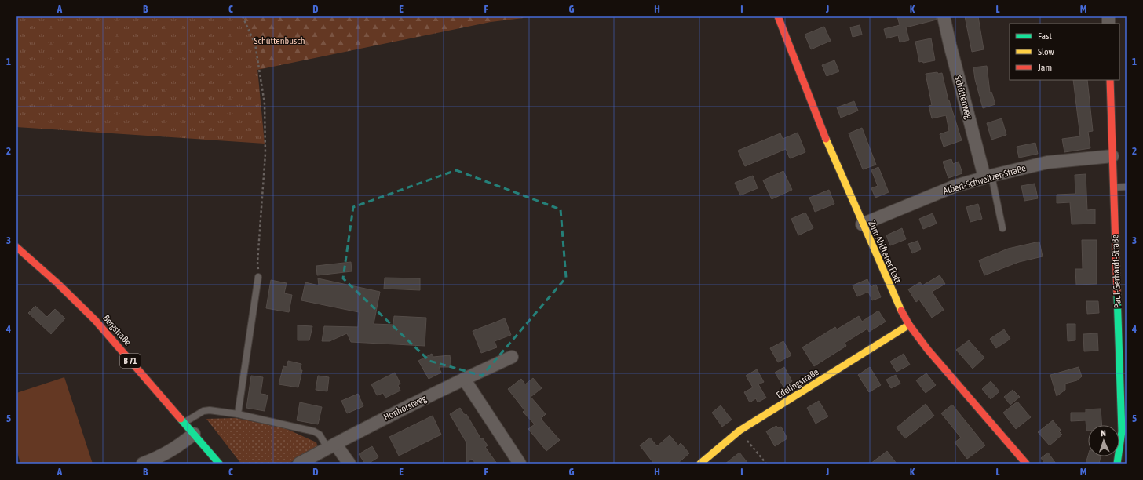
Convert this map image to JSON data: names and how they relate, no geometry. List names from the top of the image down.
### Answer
{
  "streets": {
    "street": [
      "Schüttenweg",
      "Albert-Schweitzer-Straße",
      "Zum Ahlftener Flatt",
      "Paul-Gerhardt-Straße",
      "Bergstraße",
      "B 71",
      "Edelingstraße",
      "Honhorstweg"
    ]
  },
  "crossings": [
    ["Schüttenweg", "Albert-Schweitzer-Straße"],
    ["Albert-Schweitzer-Straße", "Zum Ahlftener Flatt"],
    ["Albert-Schweitzer-Straße", "Paul-Gerhardt-Straße"],
    ["Zum Ahlftener Flatt", "Edelingstraße"]
  ],
  "parks": ["Schüttenbusch"],
  "legend": ["Fast", "Slow", "Jam"],
  "north": "top",
  "grid": {
    "columns": [
      "A",
      "B",
      "C",
      "D",
      "E",
      "F",
      "G",
      "H",
      "I",
      "J",
      "K",
      "L",
      "M"
    ],
    "rows": [
      "1",
      "2",
      "3",
      "4",
      "5"
    ]
  }
}
